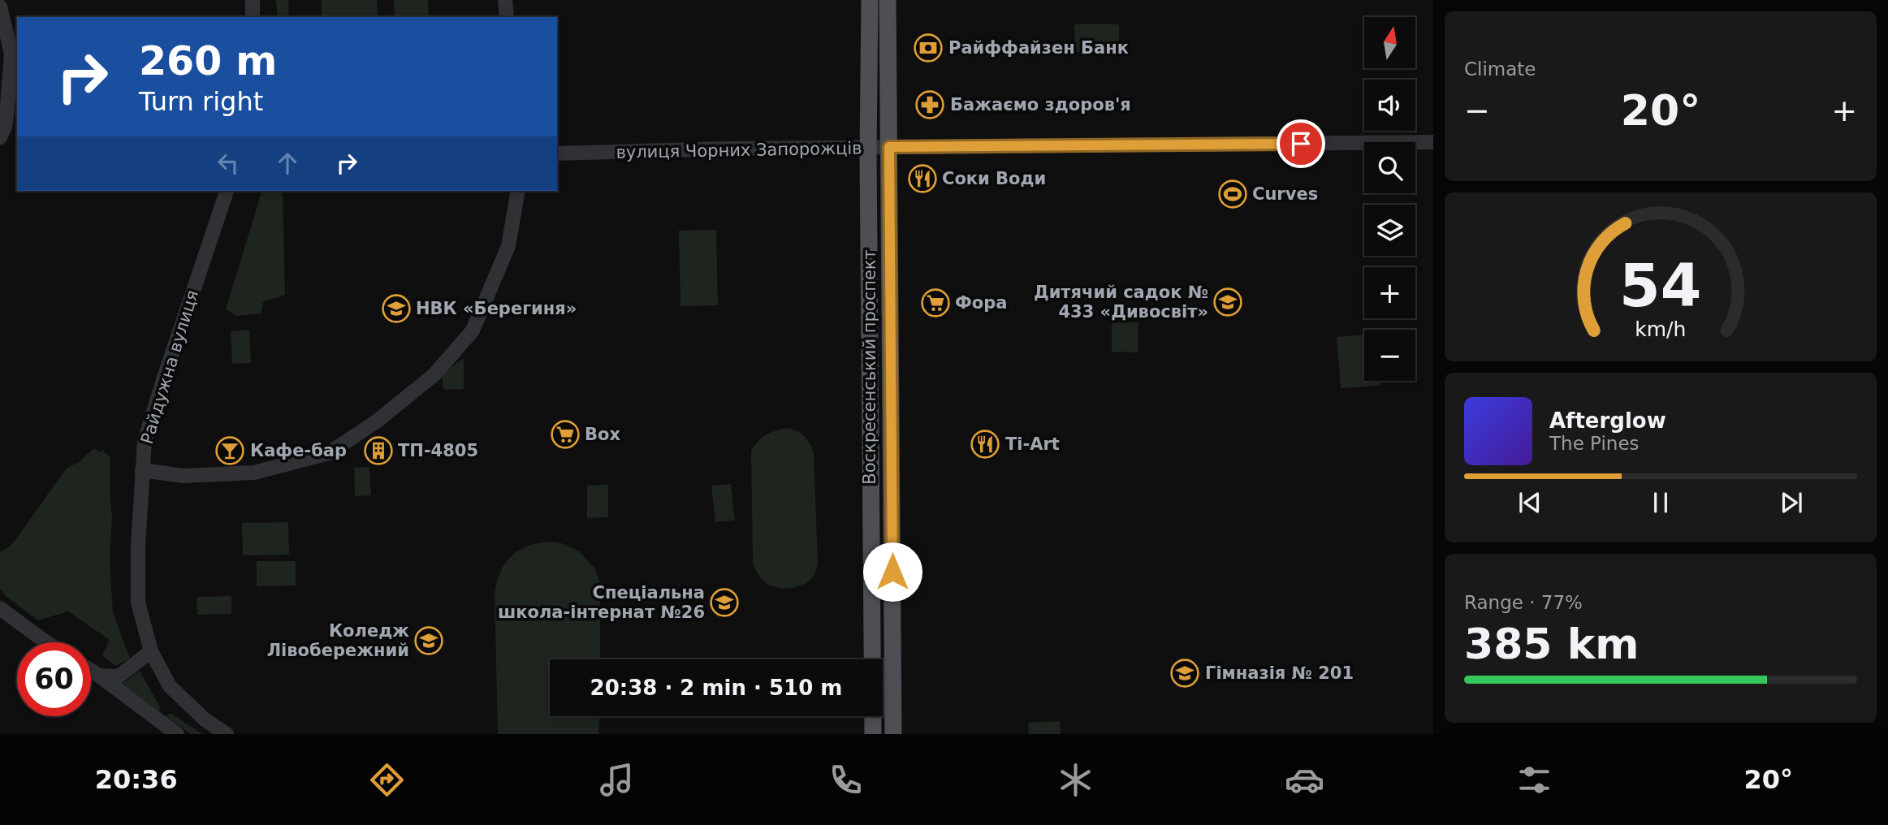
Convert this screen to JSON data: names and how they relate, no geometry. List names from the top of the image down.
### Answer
{
  "streets": {
    "main road": ["Воскресенський проспект"],
    "street": ["вулиця Чорних Запорожців", "Райдужна вулиця"]
  },
  "crossings": [
    ["вулиця Чорних Запорожців", "Воскресенський проспект"]
  ],
  "places": {
    "bank": ["Райффайзен Банк"],
    "pharmacy": ["Бажаємо здоров'я"],
    "restaurant": ["Соки Води", "Ti-Art"],
    "sports": ["Curves"],
    "school or university": [
      "Дитячий садок № 433 «Дивосвіт»",
      "НВК «Берегиня»",
      "Спеціальна школа-інтернат №26",
      "Коледж Лівобережний",
      "Гімназія № 201"
    ],
    "supermarket": ["Фора", "Box"],
    "bar": ["Кафе-бар"],
    "building": ["ТП-4805"]
  },
  "north": "top",
  "page": {
    "tile": [
      "Climate",
      ["Range · 77%", "385 km"]
    ],
    "map_buttons": ["+", "−"],
    "turn": ["260 m", "Turn right"],
    "heat": ["−", "20°", "+"],
    "song": ["Afterglow", "The Pines"],
    "limit": "60",
    "trip": "20:38 · 2 min · 510 m",
    "tabs": ["20:36", "20°"],
    "gauge": ["54", "km/h"]
  }
}
